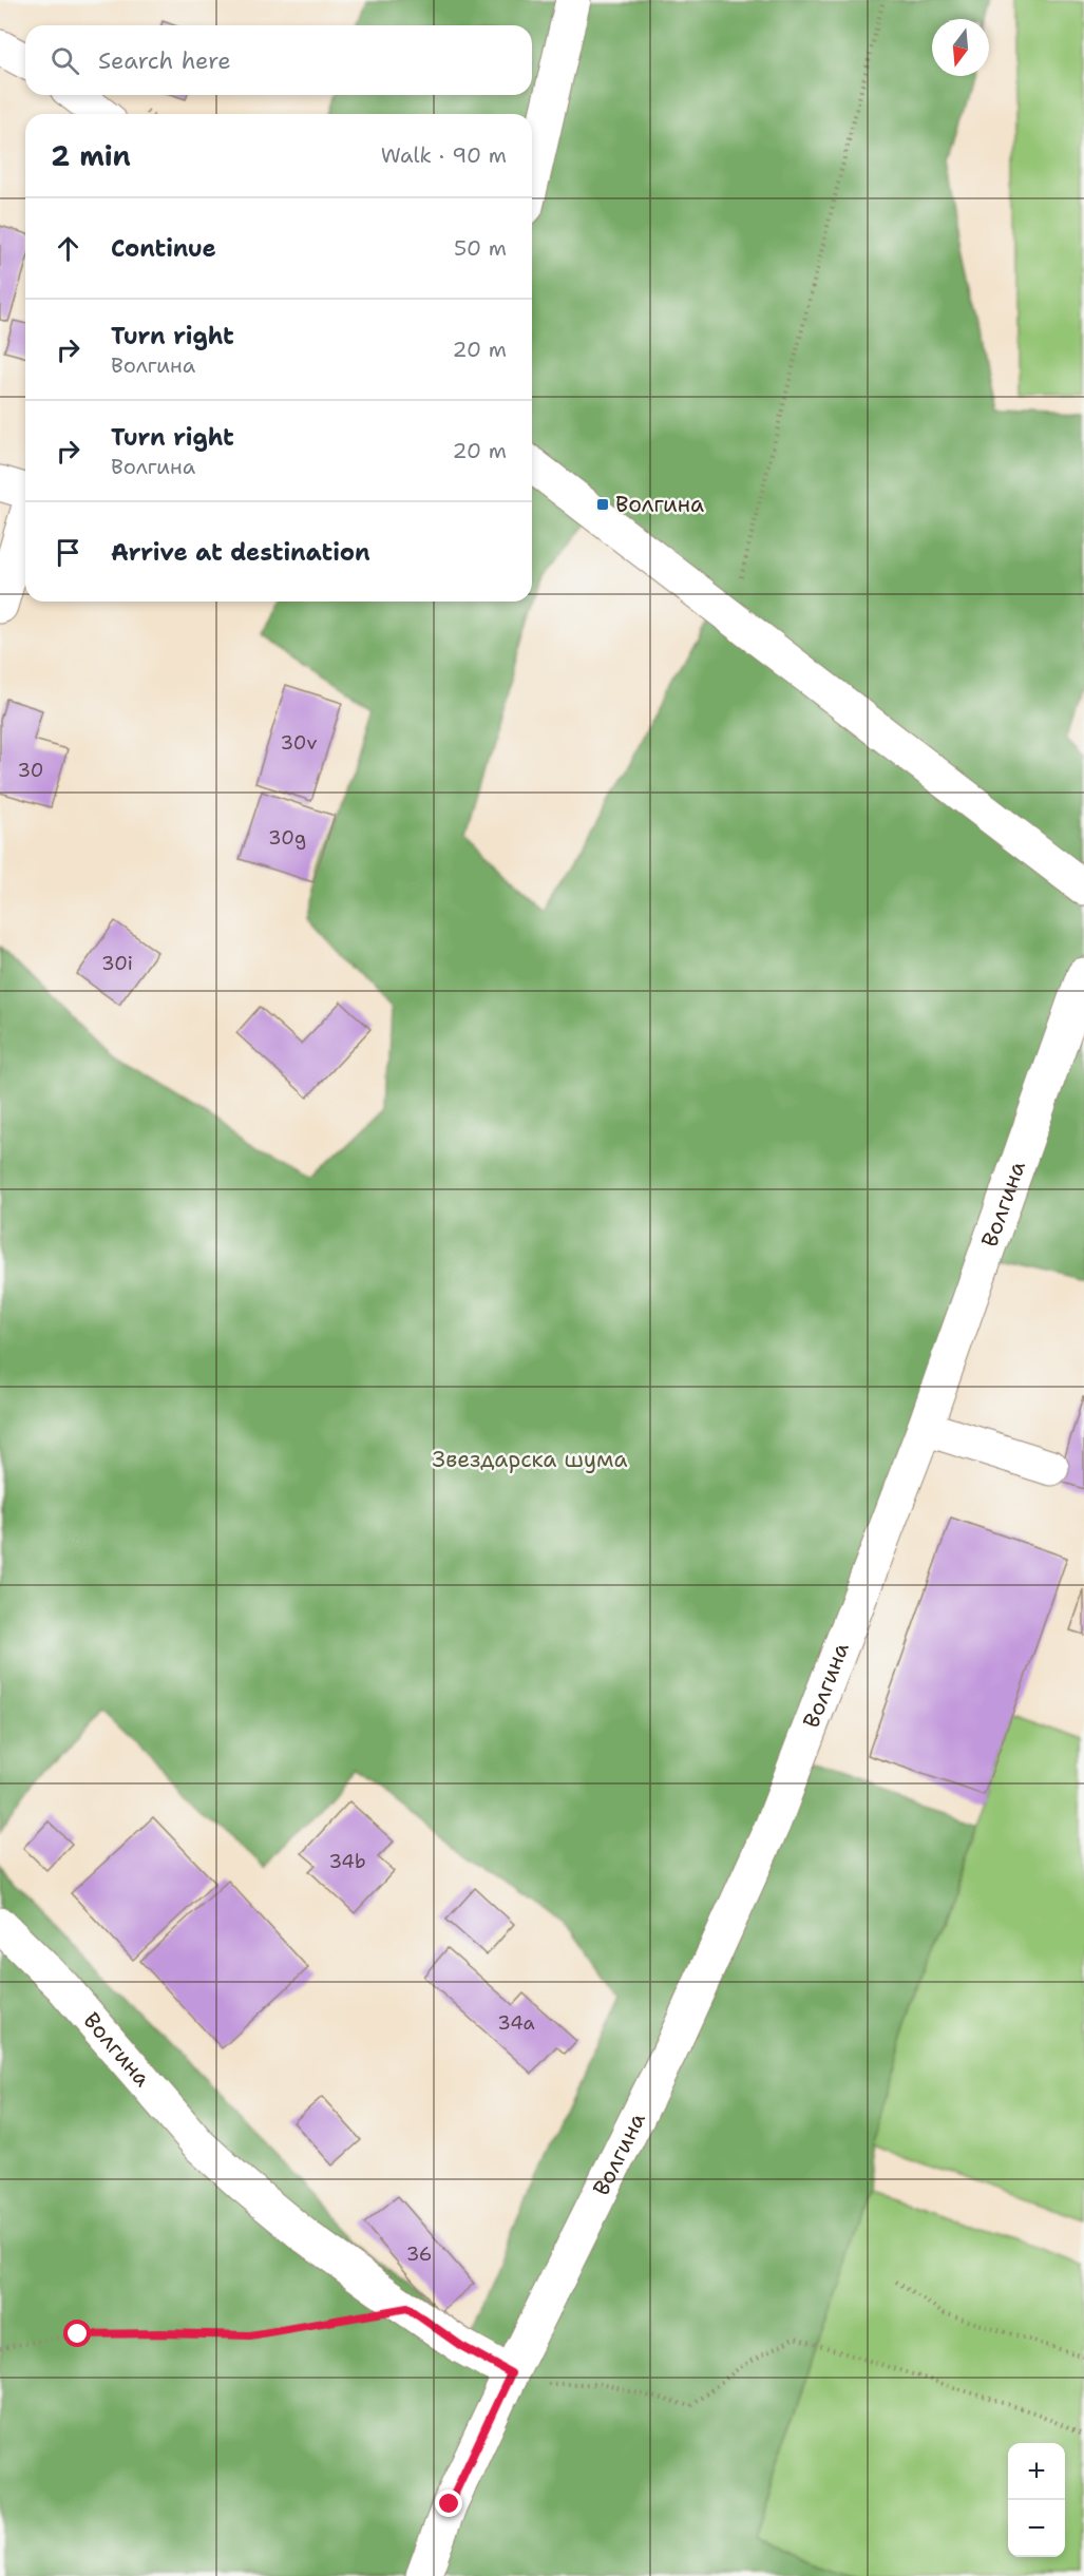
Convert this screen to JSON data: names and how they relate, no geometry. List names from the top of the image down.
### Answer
{
  "streets": {
    "street": ["Волгина"]
  },
  "parks": ["Звездарска шума"],
  "places": {
    "transit": ["Волгина"]
  },
  "house_numbers": [
    "30v",
    "30",
    "30g",
    "30i",
    "34b",
    "34a",
    "36"
  ],
  "north": "bottom",
  "page": {
    "search": "Search here",
    "heading": ["2 min", "Walk · 90 m"],
    "list": [
      ["Continue", "50 m"],
      ["Turn right", "Волгина", "20 m"],
      ["Turn right", "Волгина", "20 m"],
      "Arrive at destination"
    ],
    "map_buttons": ["+", "−"]
  }
}
